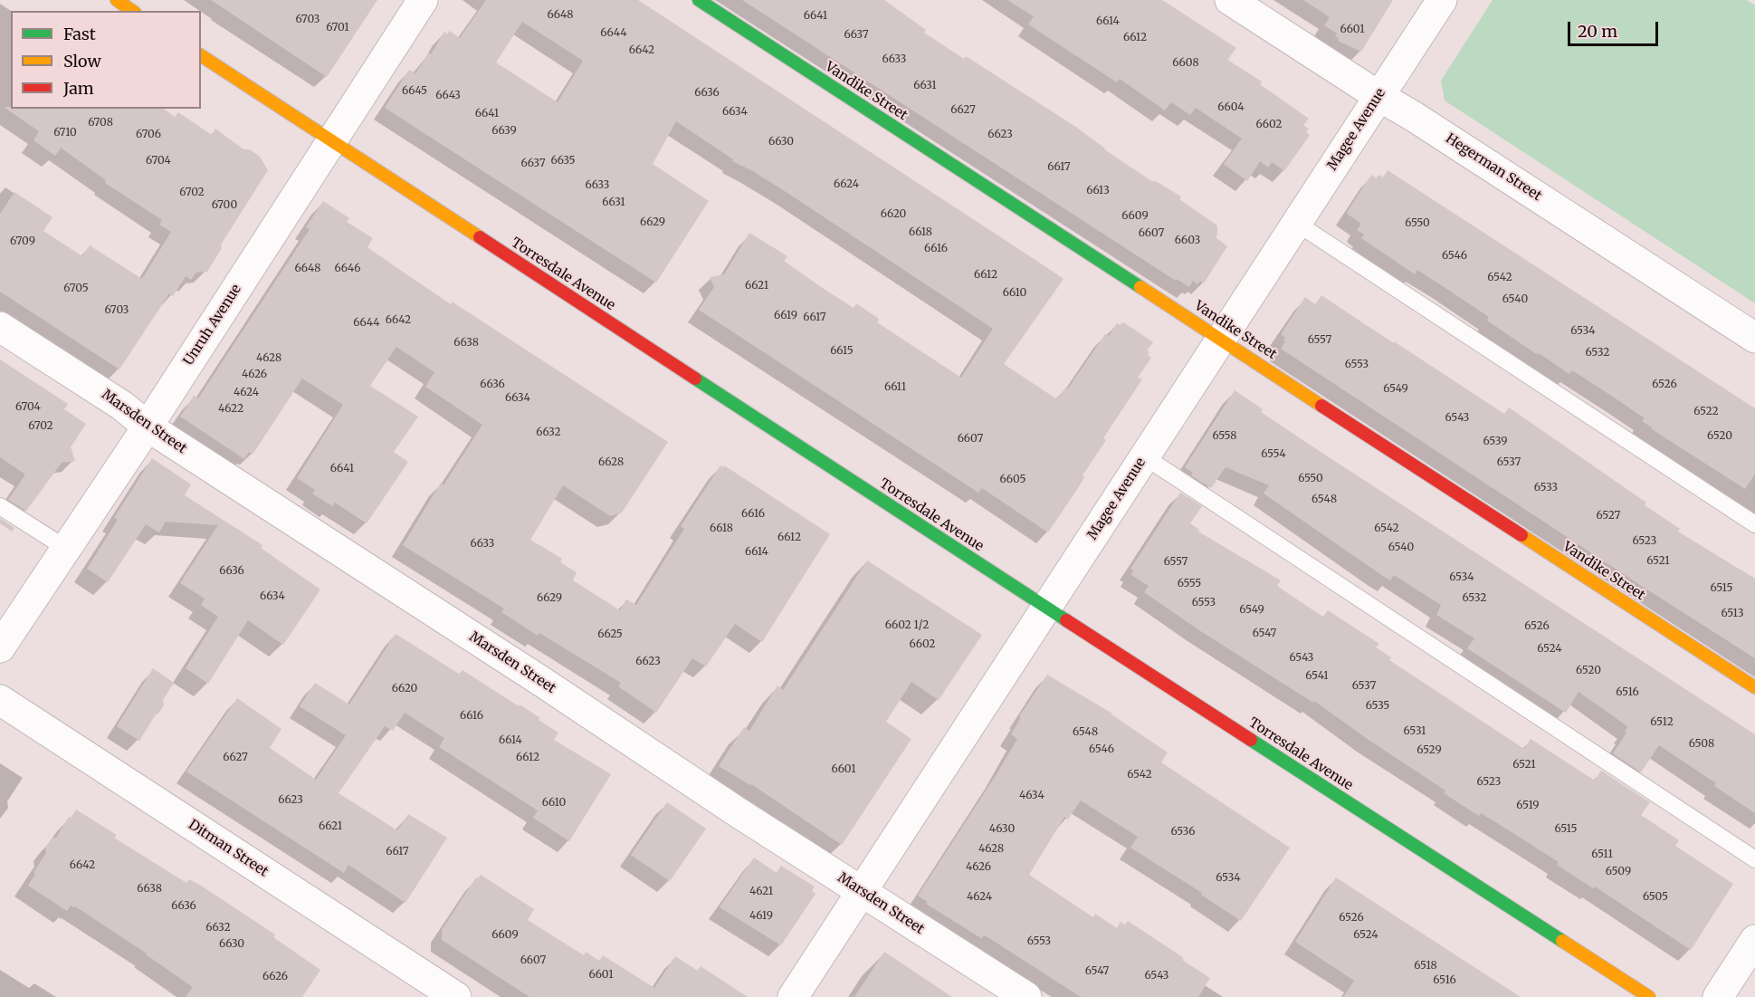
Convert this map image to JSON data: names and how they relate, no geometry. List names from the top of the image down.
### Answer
{
  "streets": {
    "street": [
      "Vandike Street",
      "Magee Avenue",
      "Hegerman Street",
      "Torresdale Avenue",
      "Unruh Avenue",
      "Marsden Street",
      "Ditman Street"
    ]
  },
  "crossings": [
    ["Vandike Street", "Magee Avenue"],
    ["Magee Avenue", "Hegerman Street"],
    ["Magee Avenue", "Torresdale Avenue"],
    ["Magee Avenue", "Marsden Street"],
    ["Torresdale Avenue", "Unruh Avenue"],
    ["Unruh Avenue", "Marsden Street"]
  ],
  "house_numbers": [
    "6648",
    "6641",
    "6703",
    "6614",
    "6701",
    "6601",
    "6644",
    "6637",
    "6612",
    "6642",
    "6633",
    "6608",
    "6631",
    "6645",
    "6636",
    "6643",
    "6604",
    "6627",
    "6634",
    "6641",
    "6708",
    "6602",
    "6639",
    "6710",
    "6706",
    "6623",
    "6630",
    "6704",
    "6635",
    "6637",
    "6617",
    "6624",
    "6633",
    "6613",
    "6702",
    "6631",
    "6700",
    "6620",
    "6609",
    "6629",
    "6550",
    "6618",
    "6607",
    "6603",
    "6709",
    "6616",
    "6546",
    "6648",
    "6646",
    "6612",
    "6542",
    "6621",
    "6705",
    "6610",
    "6540",
    "6703",
    "6619",
    "6617",
    "6642",
    "6644",
    "6534",
    "6557",
    "6638",
    "6615",
    "6532",
    "4628",
    "6553",
    "4626",
    "6636",
    "6526",
    "6611",
    "6549",
    "4624",
    "6634",
    "6704",
    "4622",
    "6522",
    "6543",
    "6702",
    "6632",
    "6558",
    "6520",
    "6607",
    "6539",
    "6554",
    "6628",
    "6537",
    "6641",
    "6550",
    "6605",
    "6533",
    "6548",
    "6616",
    "6527",
    "6618",
    "6542",
    "6612",
    "6523",
    "6633",
    "6540",
    "6614",
    "6521",
    "6557",
    "6636",
    "6534",
    "6555",
    "6515",
    "6634",
    "6629",
    "6532",
    "6553",
    "6549",
    "6513",
    "6602 1/2",
    "6526",
    "6547",
    "6625",
    "6602",
    "6524",
    "6543",
    "6623",
    "6520",
    "6541",
    "6537",
    "6620",
    "6516",
    "6535",
    "6616",
    "6512",
    "6531",
    "6548",
    "6614",
    "6508",
    "6546",
    "6529",
    "6627",
    "6612",
    "6521",
    "6601",
    "6542",
    "6523",
    "4634",
    "6623",
    "6610",
    "6519",
    "6621",
    "4630",
    "6515",
    "6536",
    "4628",
    "6617",
    "6511",
    "6642",
    "4626",
    "6509",
    "6534",
    "6638",
    "4621",
    "4624",
    "6505",
    "6636",
    "4619",
    "6526",
    "6632",
    "6609",
    "6524",
    "6553",
    "6630",
    "6607",
    "6518",
    "6547",
    "6601",
    "6543",
    "6626",
    "6516"
  ],
  "legend": ["Fast", "Slow", "Jam"],
  "scale_bar": "20 m"
}
